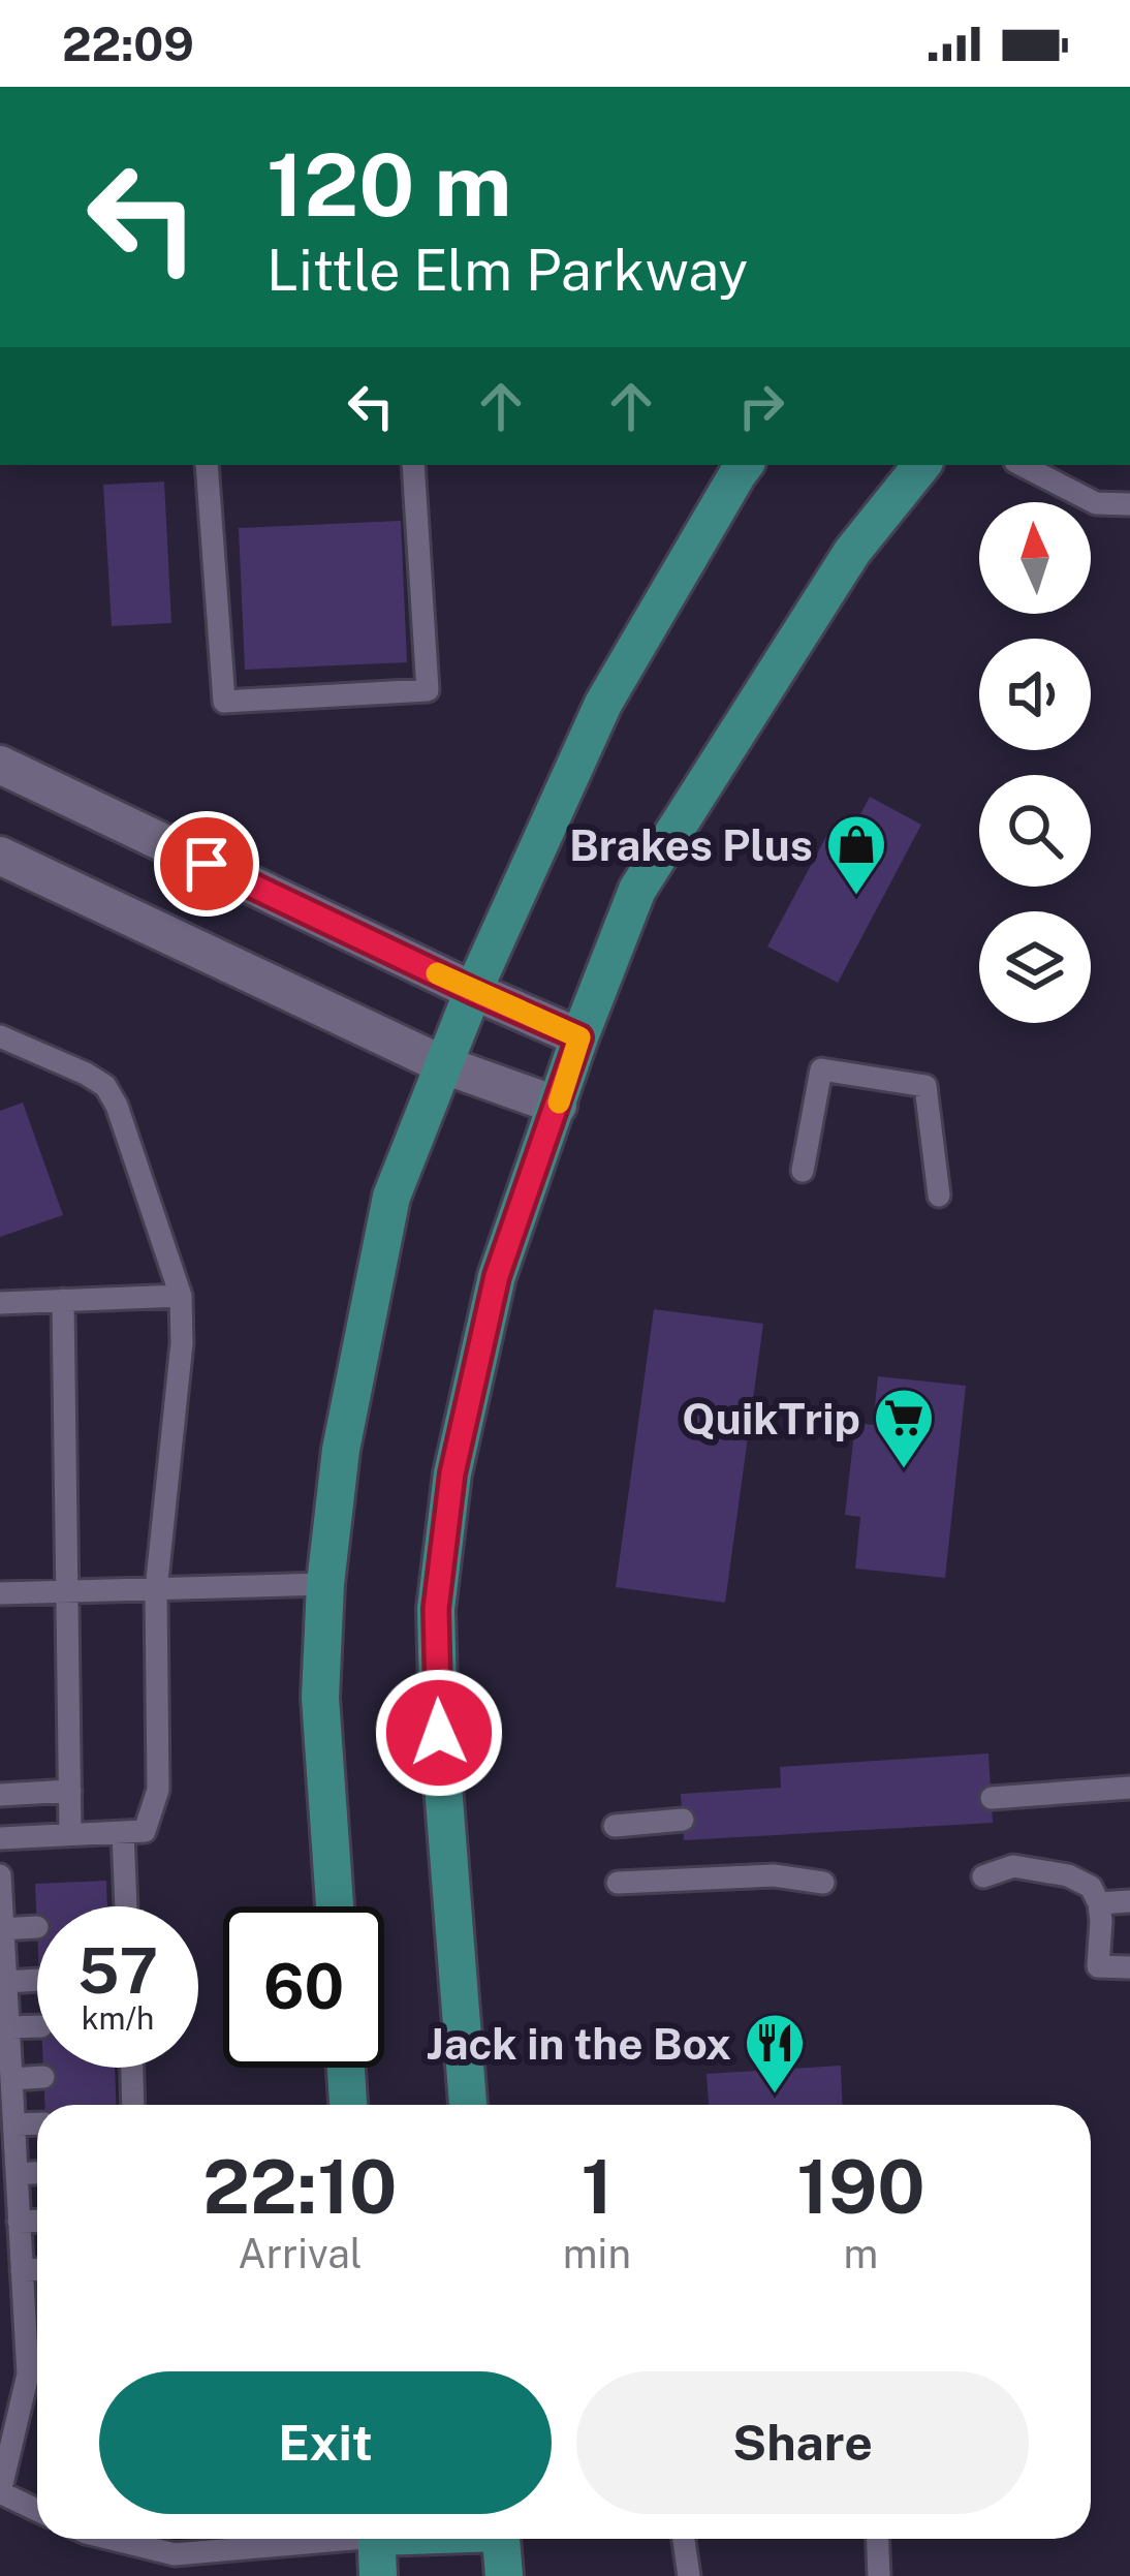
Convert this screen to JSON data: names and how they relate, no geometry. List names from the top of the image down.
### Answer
{
  "places": {
    "shop": ["Brakes Plus"],
    "supermarket": ["QuikTrip"],
    "restaurant": ["Jack in the Box"]
  },
  "north": "top",
  "page": {
    "status": "22:09",
    "turn": ["120 m", "Little Elm Parkway"],
    "speed": "57 km/h",
    "limit": "60",
    "eta": [
      "22:10",
      "Arrival",
      "1",
      "min",
      "190",
      "m"
    ],
    "buttons": ["Exit", "Share"]
  }
}
